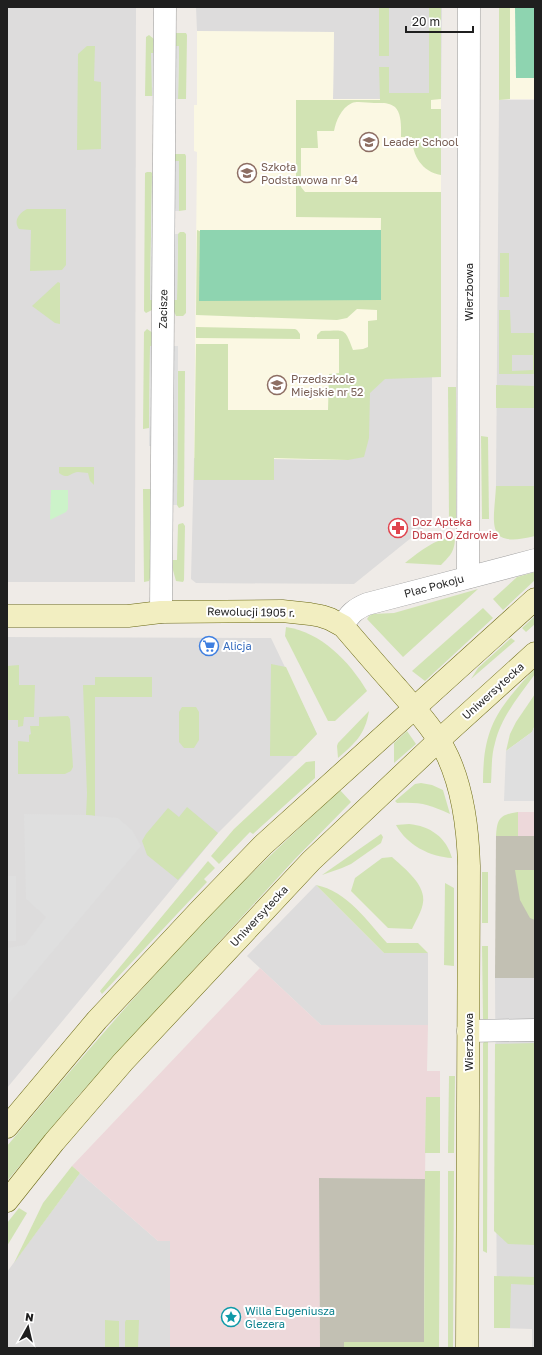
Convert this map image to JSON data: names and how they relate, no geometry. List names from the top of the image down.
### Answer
{
  "streets": {
    "main road": ["Wierzbowa", "Rewolucji 1905 r.", "Uniwersytecka"],
    "street": ["Zacisze", "Plac Pokoju"]
  },
  "crossings": [
    ["Wierzbowa", "Plac Pokoju"],
    ["Wierzbowa", "Rewolucji 1905 r."],
    ["Wierzbowa", "Uniwersytecka"],
    ["Zacisze", "Rewolucji 1905 r."],
    ["Plac Pokoju", "Rewolucji 1905 r."],
    ["Rewolucji 1905 r.", "Uniwersytecka"]
  ],
  "places": {
    "school or university": ["Leader School", "Szkoła Podstawowa nr 94", "Przedszkole Miejskie nr 52"],
    "pharmacy": ["Doz Apteka Dbam O Zdrowie"],
    "supermarket": ["Alicja"],
    "place": ["Willa Eugeniusza Glezera"]
  },
  "scale_bar": "20 m",
  "north": "top"
}
